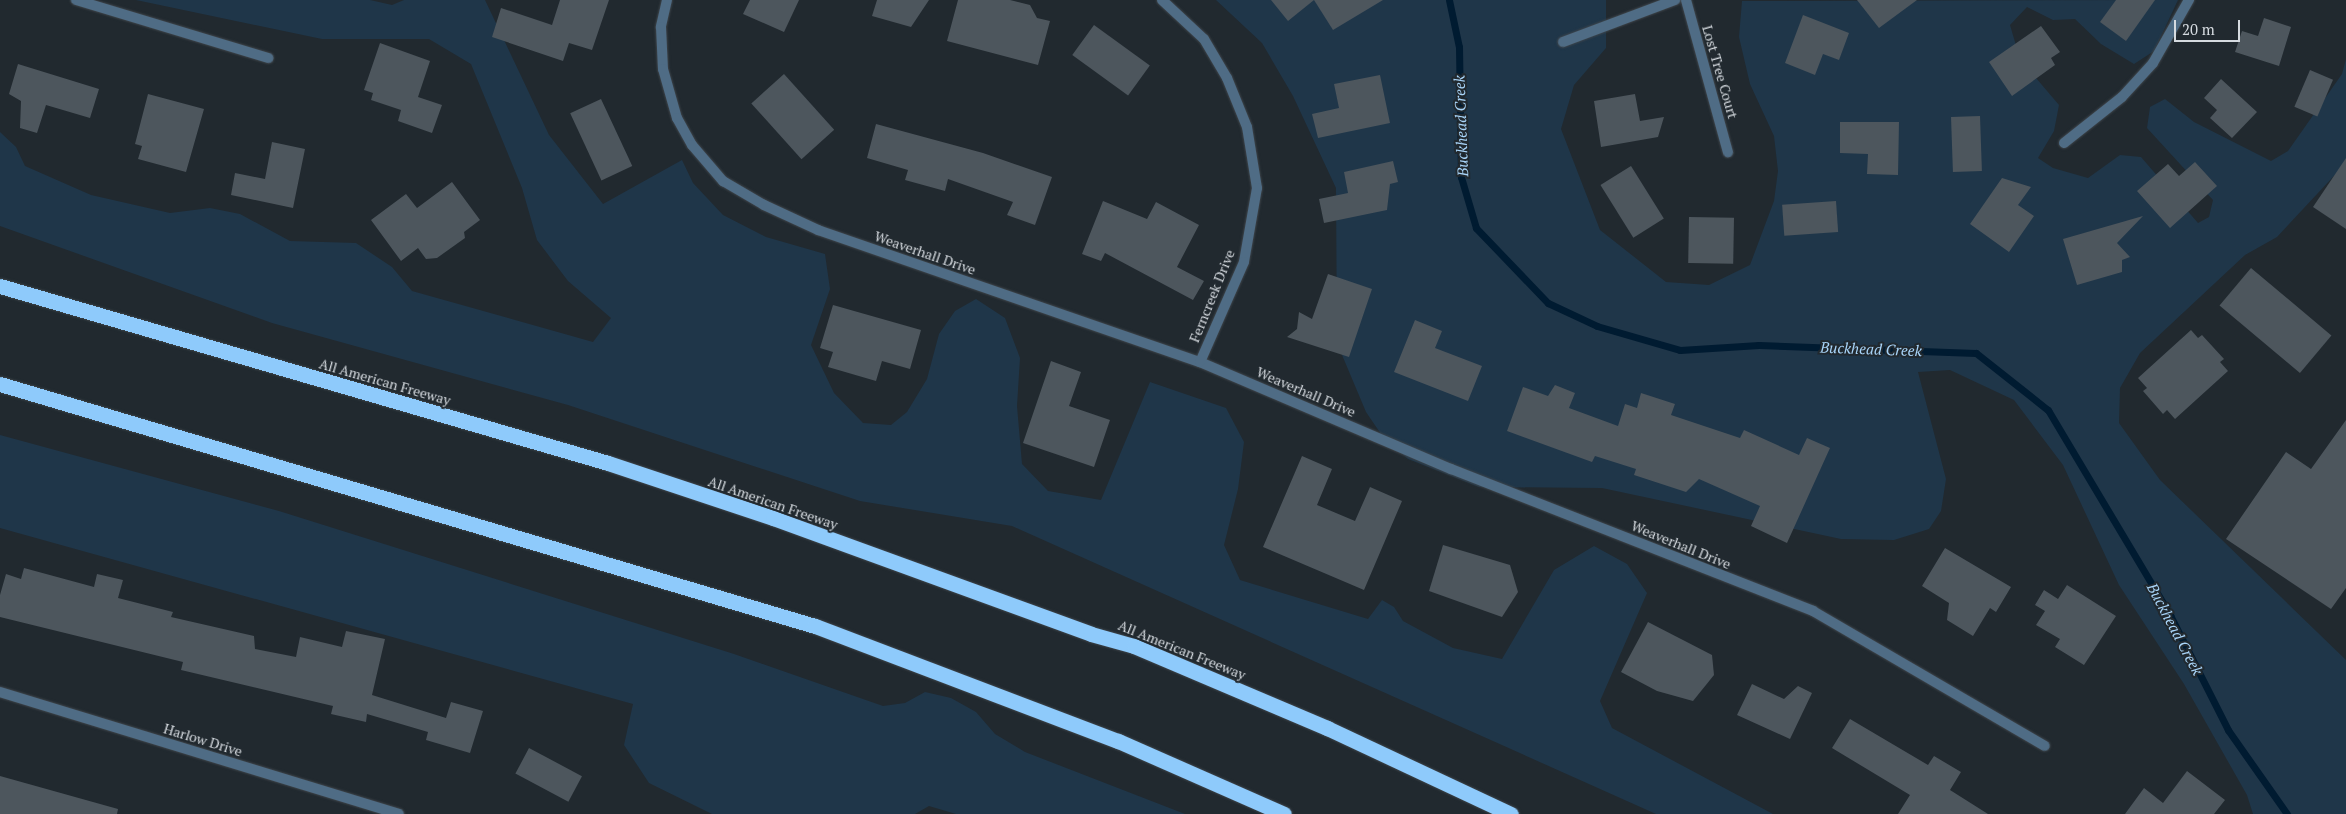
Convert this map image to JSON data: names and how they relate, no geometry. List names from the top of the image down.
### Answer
{
  "streets": {
    "highway": ["All American Freeway"],
    "street": [
      "Lost Tree Court",
      "Weaverhall Drive",
      "Ferncreek Drive",
      "Harlow Drive"
    ]
  },
  "crossings": [
    ["Weaverhall Drive", "Ferncreek Drive"]
  ],
  "water": ["Buckhead Creek"],
  "scale_bar": "20 m"
}
